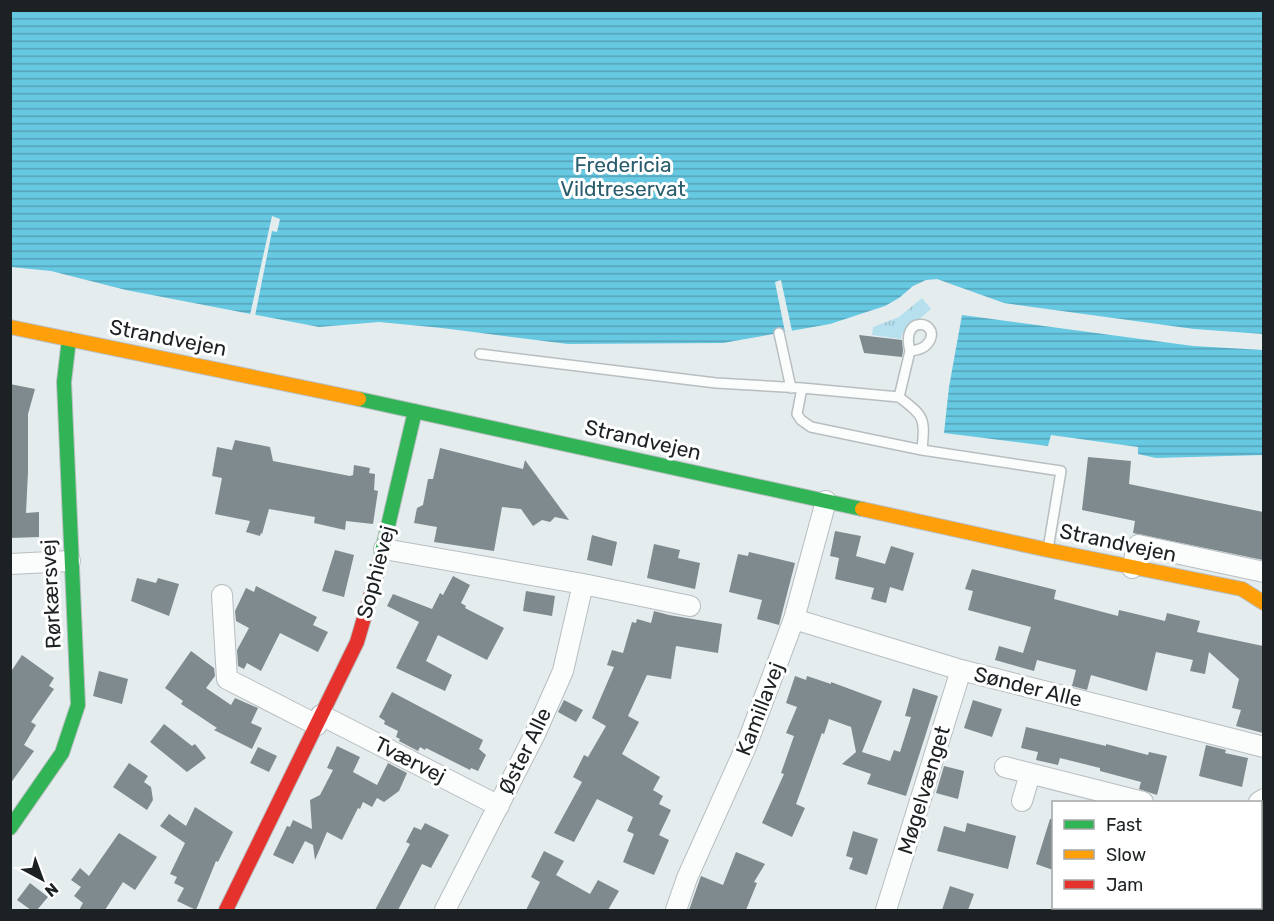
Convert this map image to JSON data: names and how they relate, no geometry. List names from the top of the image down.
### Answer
{
  "streets": {
    "street": [
      "Strandvejen",
      "Sophievej",
      "Rørkærsvej",
      "Sønder Alle",
      "Kamillavej",
      "Øster Alle",
      "Tværvej",
      "Møgelvænget"
    ]
  },
  "crossings": [
    ["Strandvejen", "Sophievej"],
    ["Strandvejen", "Rørkærsvej"],
    ["Strandvejen", "Kamillavej"],
    ["Sophievej", "Tværvej"],
    ["Sønder Alle", "Kamillavej"],
    ["Sønder Alle", "Møgelvænget"],
    ["Øster Alle", "Tværvej"]
  ],
  "parks": ["Fredericia Vildtreservat"],
  "legend": ["Fast", "Slow", "Jam"],
  "north": "bottom right"
}
